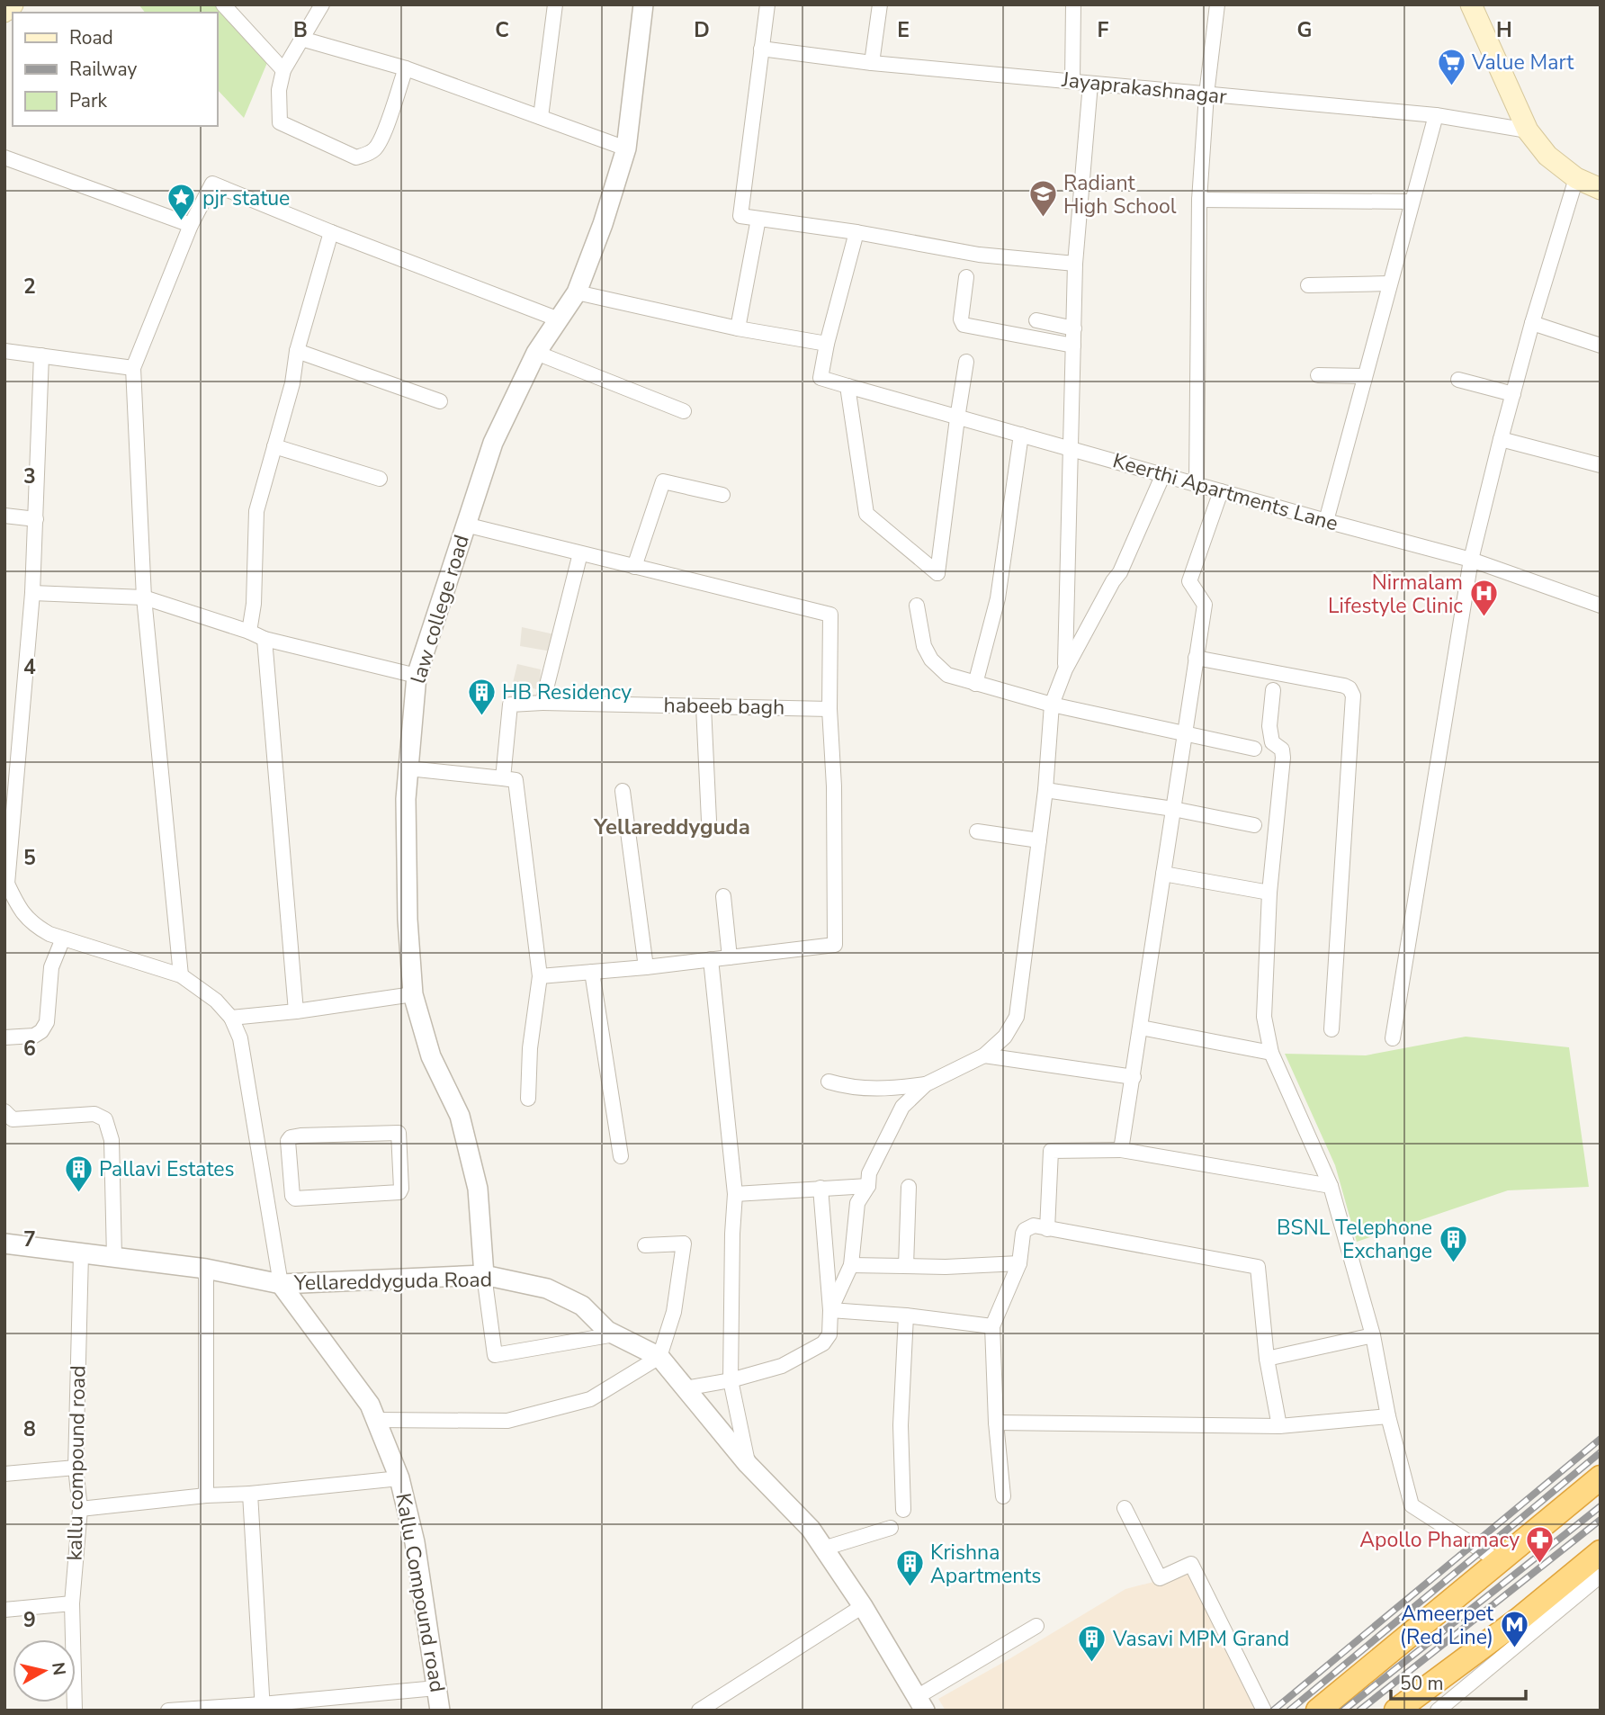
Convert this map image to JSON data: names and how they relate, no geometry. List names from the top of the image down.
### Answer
{
  "streets": {
    "street": [
      "Jayaprakashnagar",
      "Keerthi Apartments Lane",
      "law college road",
      "habeeb bagh",
      "Yellareddyguda Road",
      "kallu compound road",
      "Kallu Compound road"
    ]
  },
  "crossings": [
    ["law college road", "Yellareddyguda Road"],
    ["Yellareddyguda Road", "kallu compound road"],
    ["Yellareddyguda Road", "Kallu Compound road"]
  ],
  "districts": ["Yellareddyguda"],
  "places": {
    "supermarket": ["Value Mart"],
    "school or university": ["Radiant High School"],
    "place": ["pjr statue"],
    "hospital": ["Nirmalam Lifestyle Clinic"],
    "building": [
      "HB Residency",
      "Pallavi Estates",
      "BSNL Telephone Exchange",
      "Krishna Apartments",
      "Vasavi MPM Grand"
    ],
    "pharmacy": ["Apollo Pharmacy"],
    "metro station": ["Ameerpet (Red Line)"]
  },
  "legend": ["Road", "Railway", "Park"],
  "scale_bar": "50 m",
  "north": "right",
  "grid": {
    "columns": [
      "B",
      "C",
      "D",
      "E",
      "F",
      "G",
      "H"
    ],
    "rows": [
      "2",
      "3",
      "4",
      "5",
      "6",
      "7",
      "8",
      "9"
    ]
  }
}
